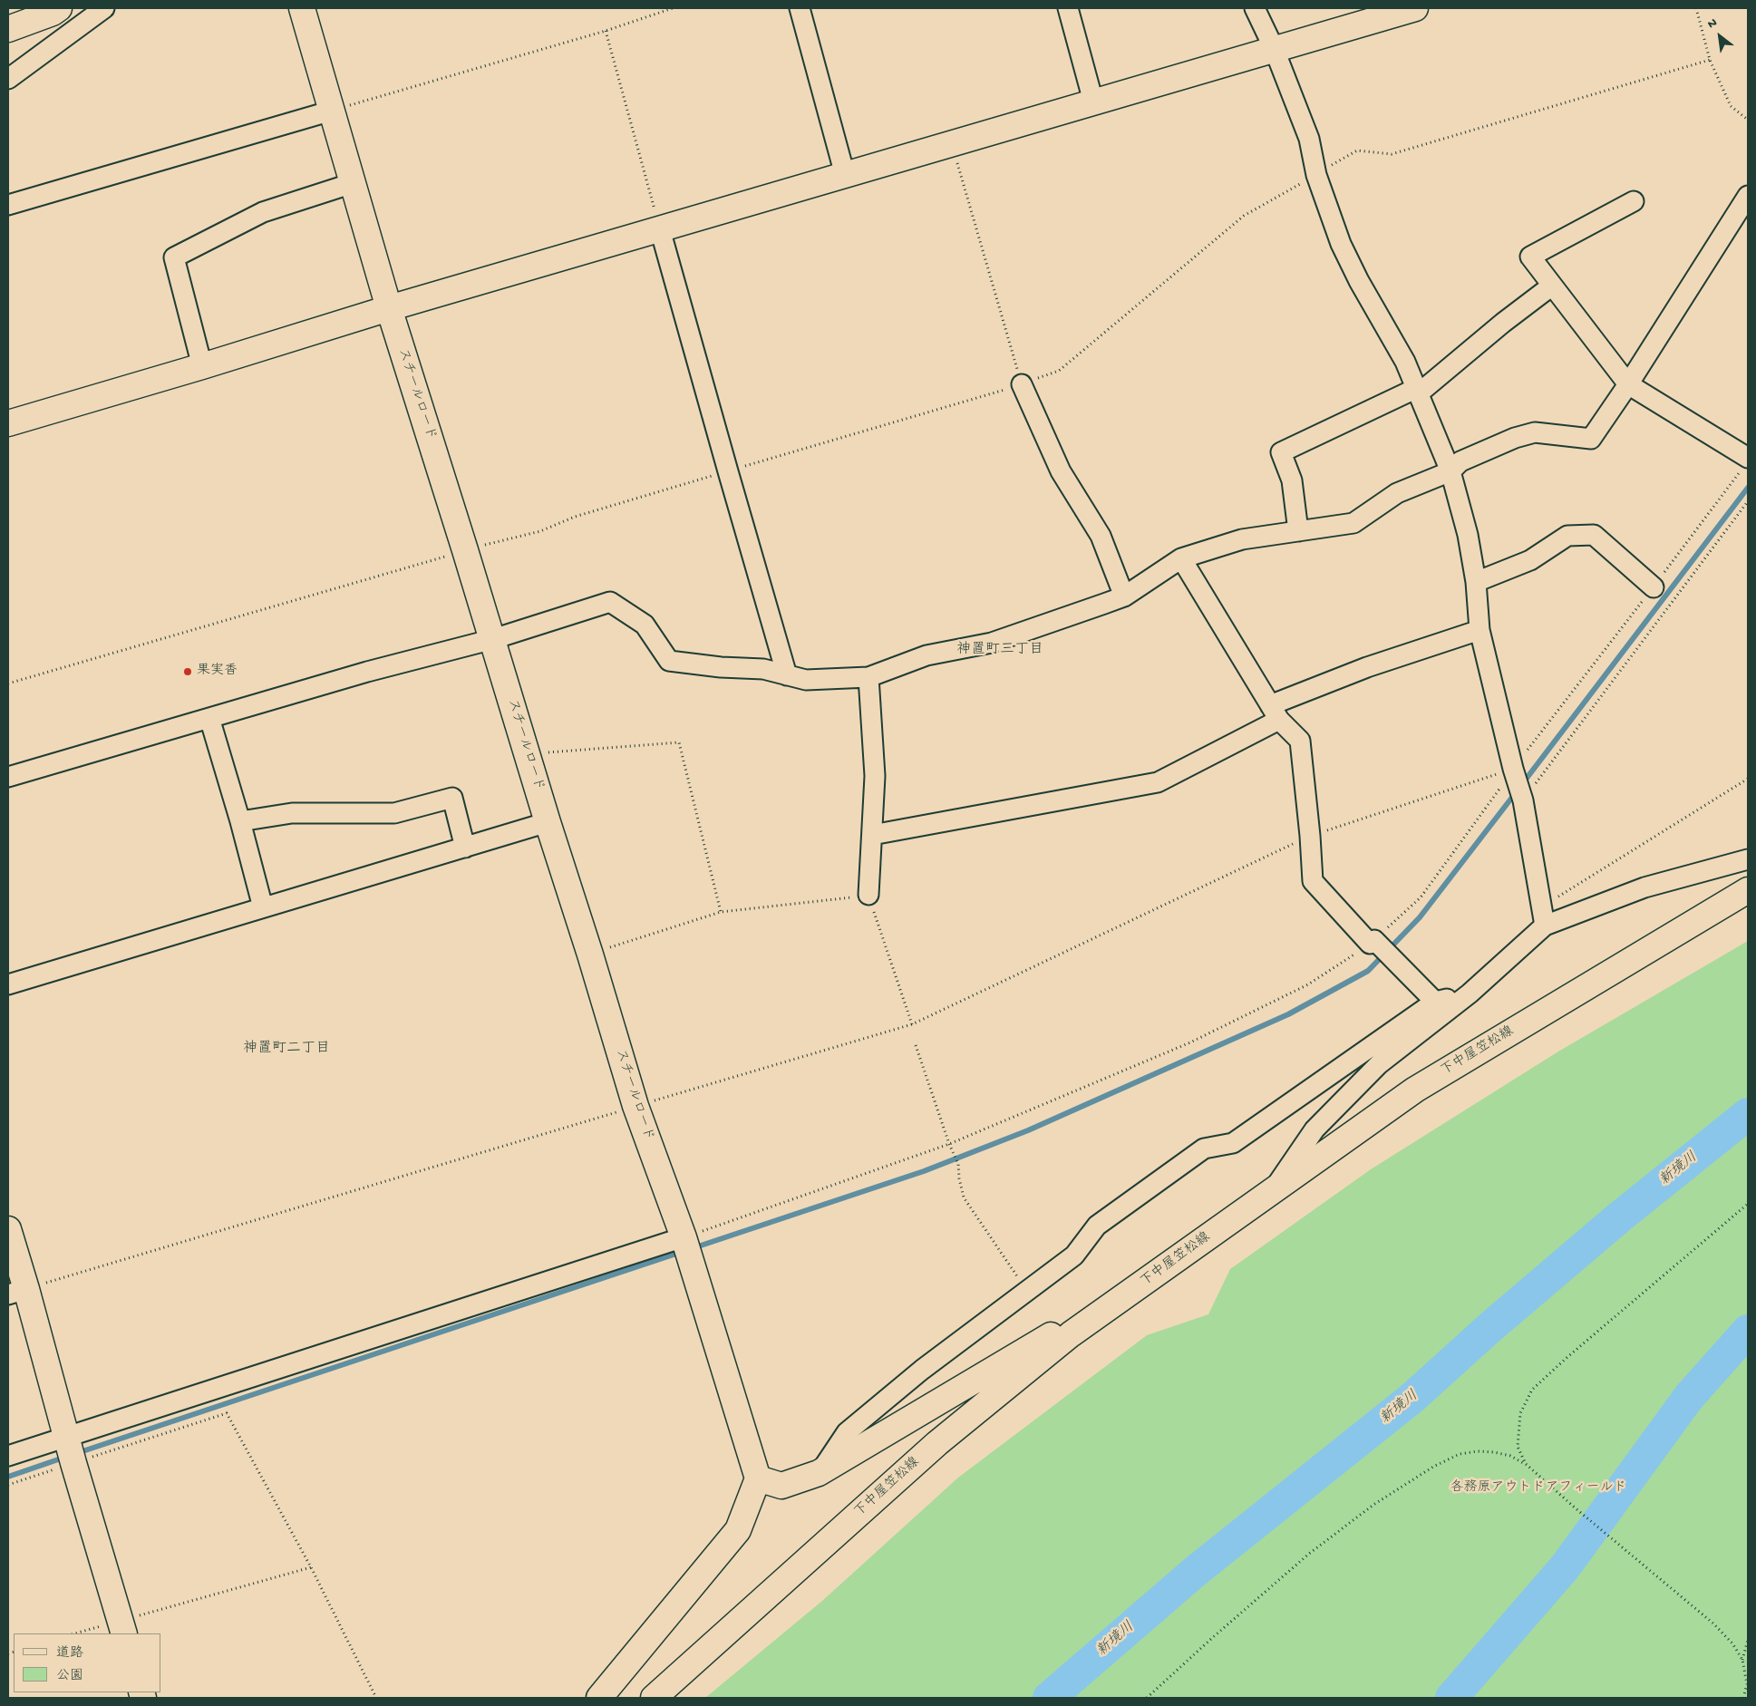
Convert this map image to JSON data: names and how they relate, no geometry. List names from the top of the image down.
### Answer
{
  "streets": {
    "street": ["スチールロード", "下中屋笠松線"]
  },
  "districts": ["神置町三丁目", "神置町二丁目"],
  "water": ["新境川"],
  "parks": ["各務原アウトドアフィールド"],
  "places": ["果実香"],
  "legend": ["道路", "公園"],
  "north": "top left"
}
